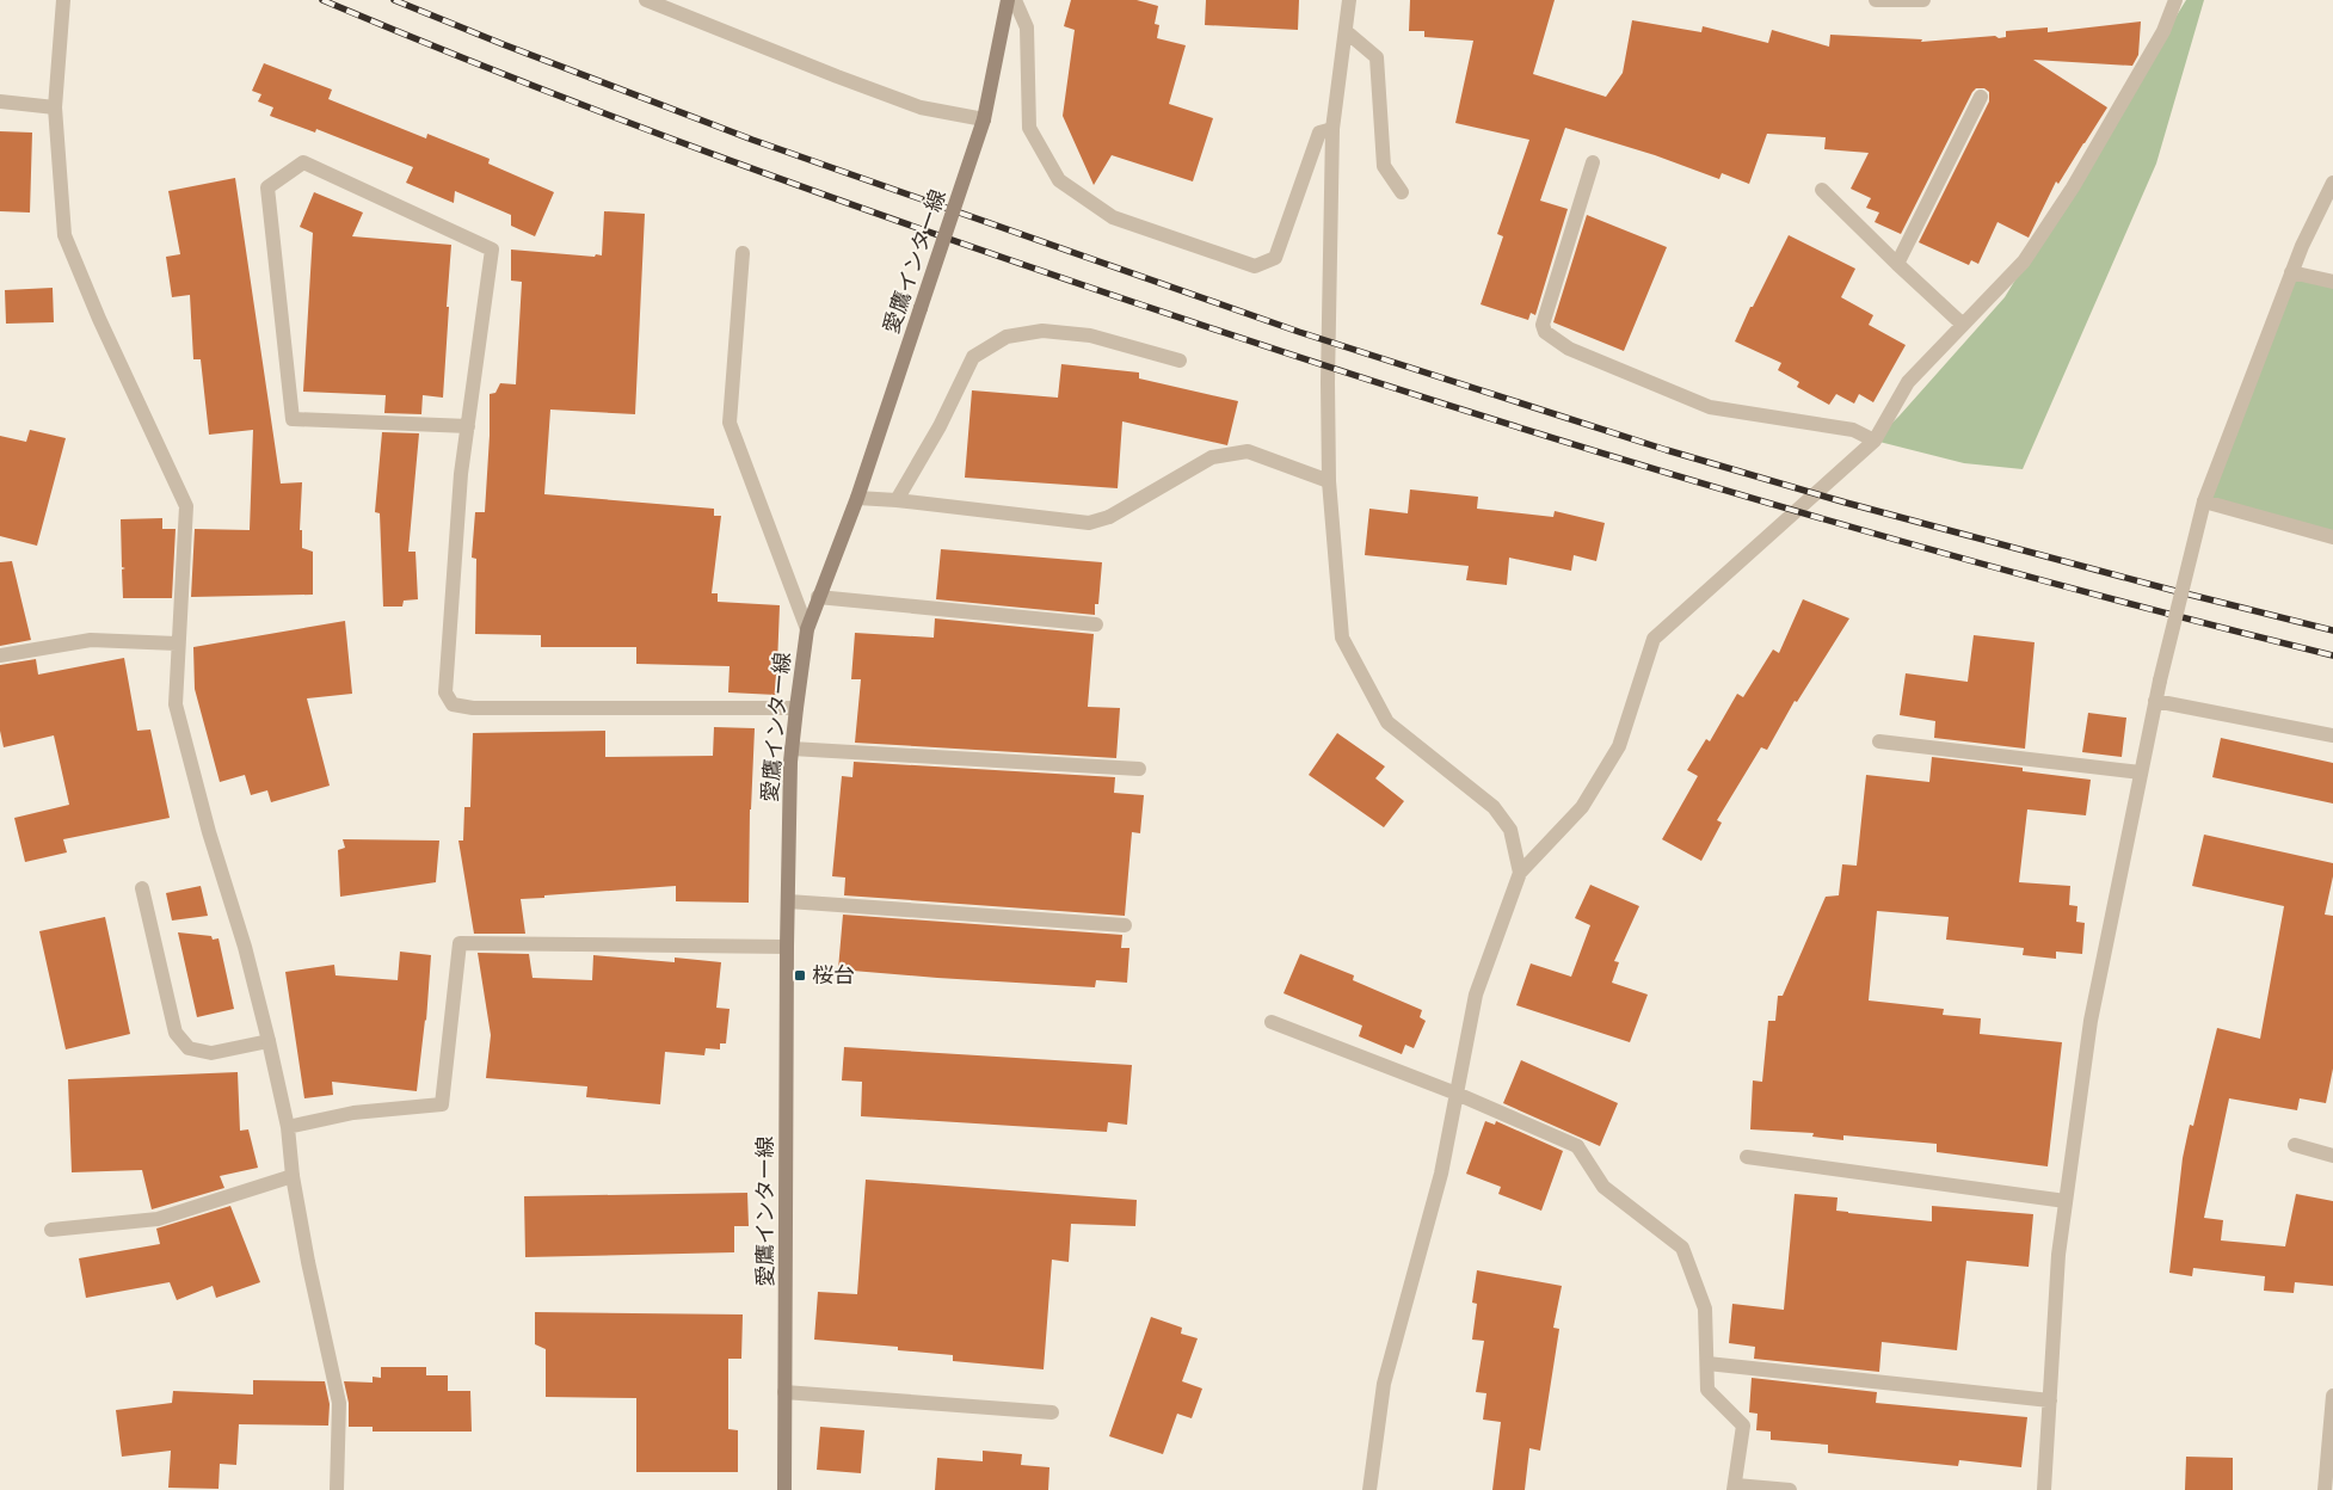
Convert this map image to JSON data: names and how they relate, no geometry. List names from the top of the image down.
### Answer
{
  "streets": {
    "main road": ["愛鷹インター線"]
  },
  "places": {
    "transit": ["桜台"]
  }
}
